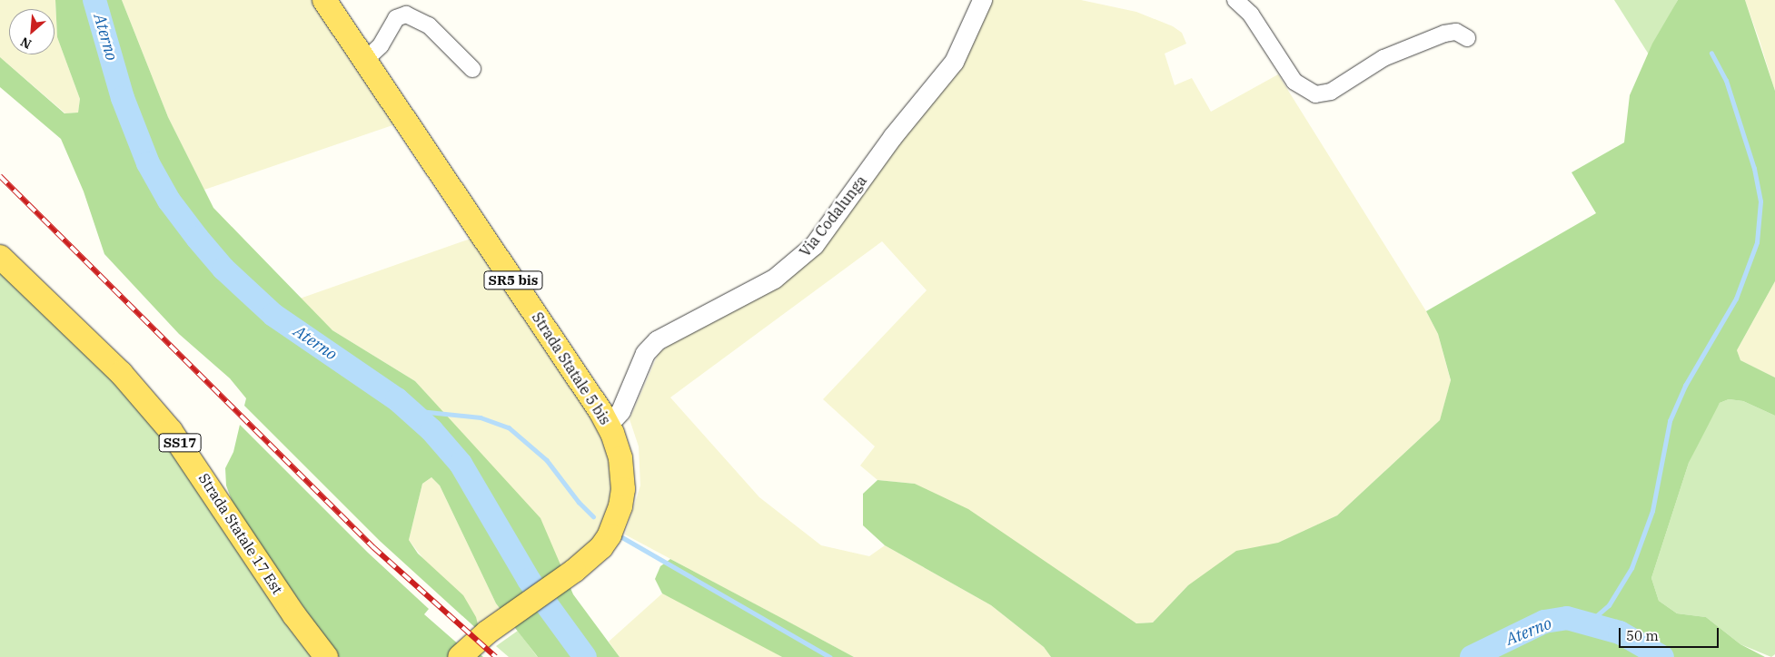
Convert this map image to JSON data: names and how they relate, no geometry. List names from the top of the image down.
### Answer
{
  "streets": {
    "main road": [
      "SR5 bis",
      "Strada Statale 5 bis",
      "SS17",
      "Strada Statale 17 Est"
    ],
    "street": ["Via Codalunga"]
  },
  "crossings": [
    ["Via Codalunga", "Strada Statale 5 bis"]
  ],
  "water": ["Aterno"],
  "scale_bar": "50 m",
  "north": "bottom left"
}
